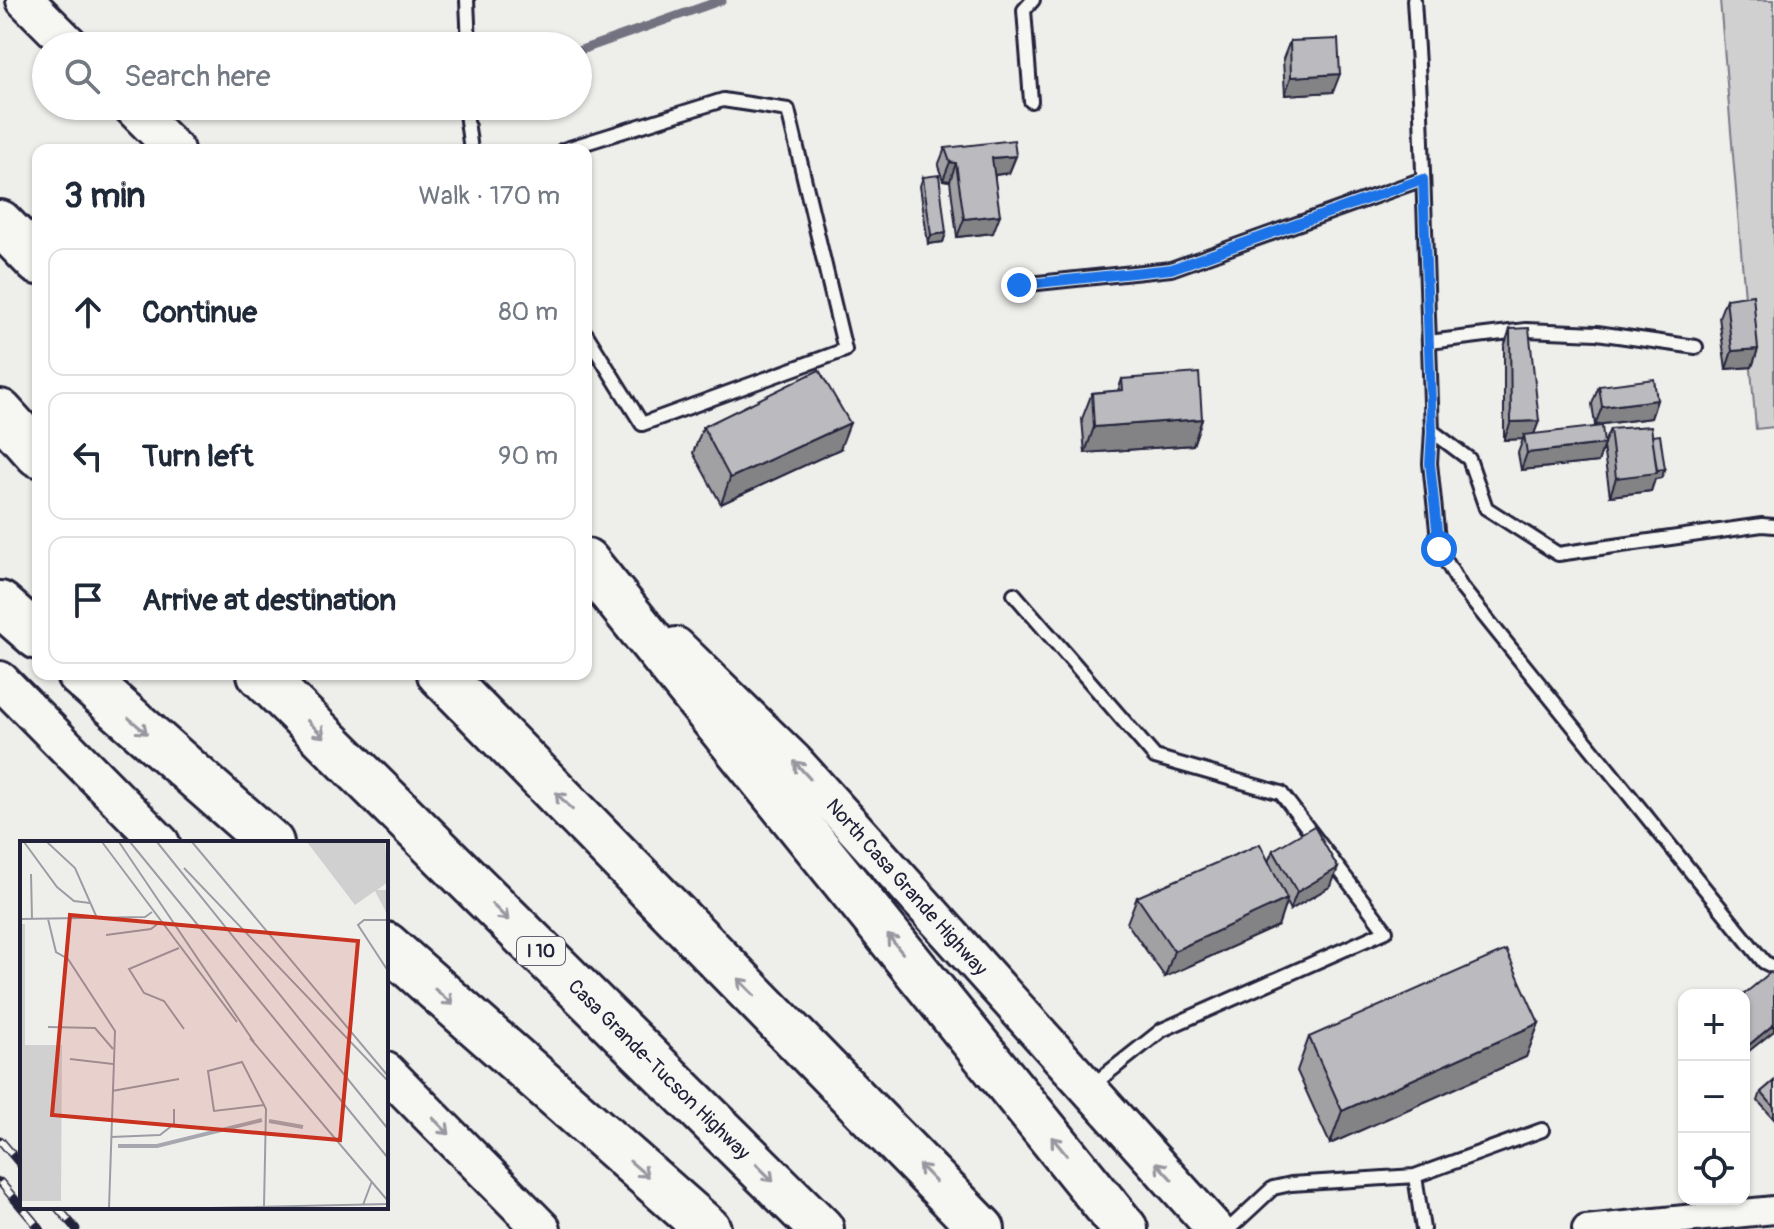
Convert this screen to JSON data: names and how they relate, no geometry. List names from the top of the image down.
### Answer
{
  "streets": {
    "highway": ["I 10", "Casa Grande-Tucson Highway"],
    "main road": ["North Casa Grande Highway"]
  },
  "one_way": ["North Casa Grande Highway"],
  "page": {
    "search": "Search here",
    "heading": ["3 min", "Walk · 170 m"],
    "list": [
      ["Continue", "80 m"],
      ["Turn left", "90 m"],
      "Arrive at destination"
    ],
    "map_buttons": ["+", "−"]
  }
}
